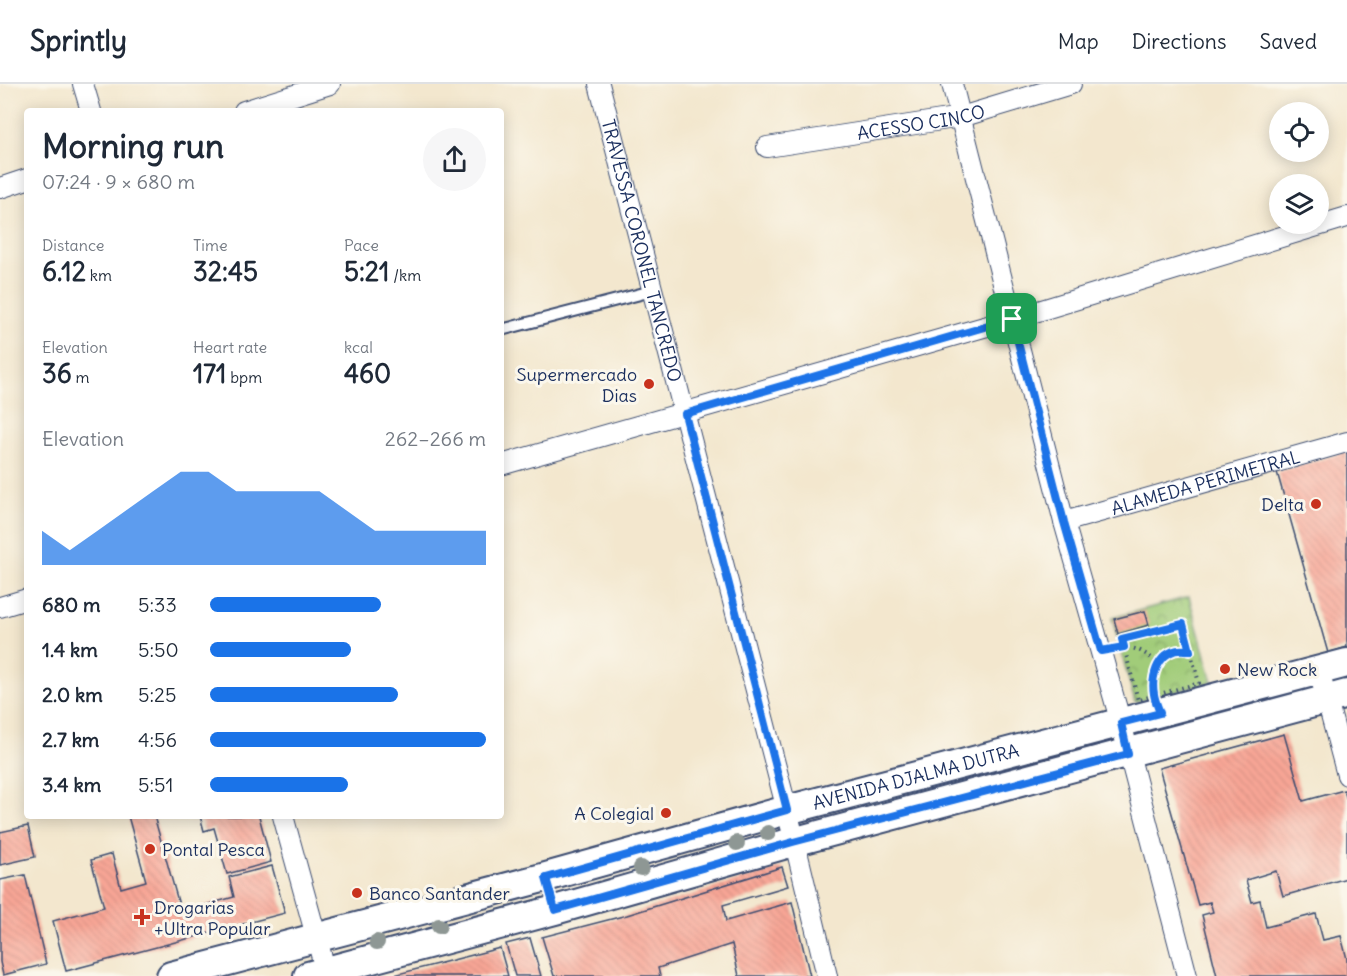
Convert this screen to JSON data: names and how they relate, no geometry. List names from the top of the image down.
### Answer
{
  "streets": {
    "street": [
      "ACESSO CINCO",
      "TRAVESSA CORONEL TANCREDO",
      "ALAMEDA PERIMETRAL",
      "AVENIDA DJALMA DUTRA"
    ]
  },
  "crossings": [
    ["TRAVESSA CORONEL TANCREDO", "AVENIDA DJALMA DUTRA"]
  ],
  "places": {
    "other": [
      "Supermercado Dias",
      "Delta",
      "New Rock",
      "A Colegial",
      "Pontal Pesca",
      "Banco Santander"
    ],
    "health": ["Drogarias +Ultra Popular"]
  },
  "page": {
    "header": "Sprintly",
    "nav": ["Map", "Directions", "Saved"],
    "heading": ["Morning run", "07:24 · 9 × 680 m"],
    "stats": [
      ["Distance", "6.12 km"],
      ["Time", "32:45"],
      ["Pace", "5:21 /km"],
      ["Elevation", "36 m"],
      ["Heart rate", "171 bpm"],
      ["kcal", "460"]
    ],
    "chart": ["Elevation", "262–266 m"],
    "list": [
      {
        "name": "680 m",
        "note": "5:33"
      },
      {
        "name": "1.4 km",
        "note": "5:50"
      },
      {
        "name": "2.0 km",
        "note": "5:25"
      },
      {
        "name": "2.7 km",
        "note": "4:56"
      },
      {
        "name": "3.4 km",
        "note": "5:51"
      }
    ]
  }
}
